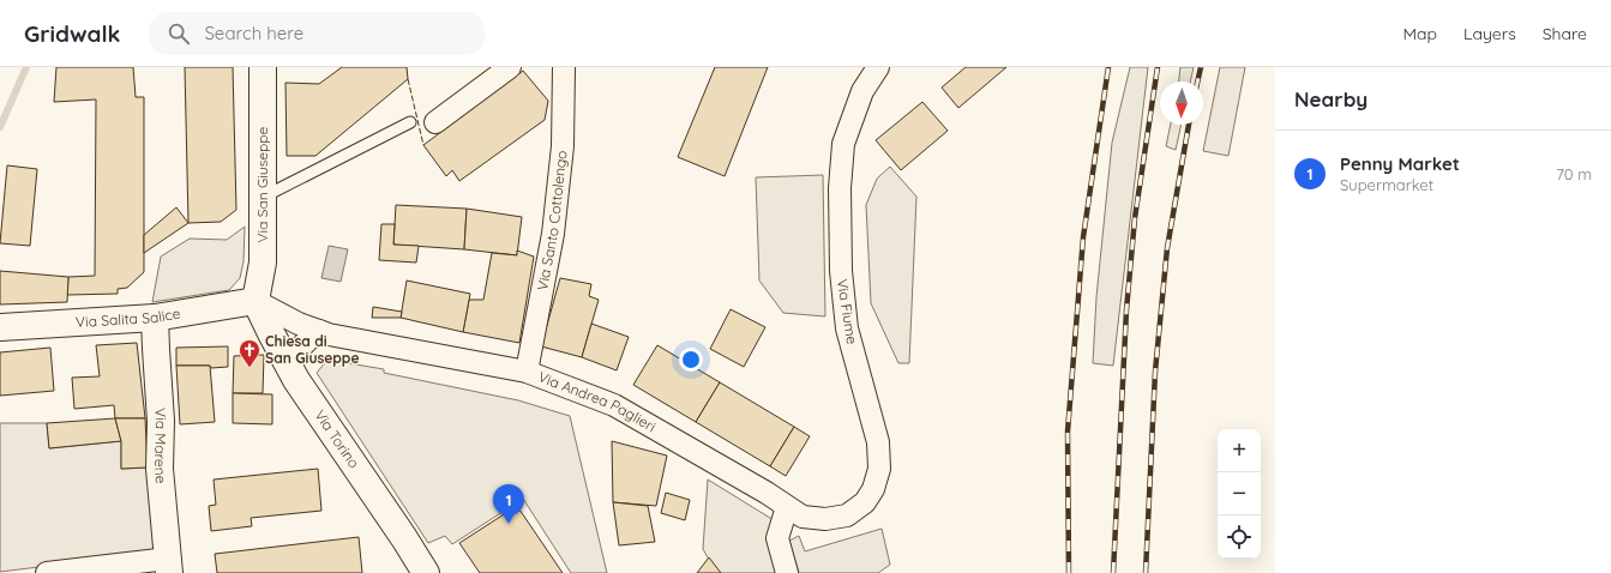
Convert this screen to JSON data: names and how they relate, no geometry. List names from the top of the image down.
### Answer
{
  "streets": {
    "street": [
      "Via San Giuseppe",
      "Via Santo Cottolengo",
      "Via Fiume",
      "Via Salita Salice",
      "Via Andrea Paglieri",
      "Via Torino",
      "Via Marene"
    ]
  },
  "crossings": [
    ["Via San Giuseppe", "Via Salita Salice"],
    ["Via San Giuseppe", "Via Andrea Paglieri"],
    ["Via San Giuseppe", "Via Torino"],
    ["Via Santo Cottolengo", "Via Andrea Paglieri"],
    ["Via Fiume", "Via Andrea Paglieri"],
    ["Via Salita Salice", "Via Andrea Paglieri"],
    ["Via Salita Salice", "Via Torino"],
    ["Via Salita Salice", "Via Marene"],
    ["Via Andrea Paglieri", "Via Torino"]
  ],
  "places": {
    "church": ["Chiesa di San Giuseppe"]
  },
  "north": "bottom",
  "page": {
    "header": "Gridwalk",
    "search": "Search here",
    "nav": ["Map", "Layers", "Share"],
    "heading": "Nearby",
    "list": [
      {
        "mark": "1",
        "name": "Penny Market",
        "note": "Supermarket",
        "value": "70 m"
      }
    ],
    "map_buttons": ["+", "−"],
    "pins": "1"
  }
}
